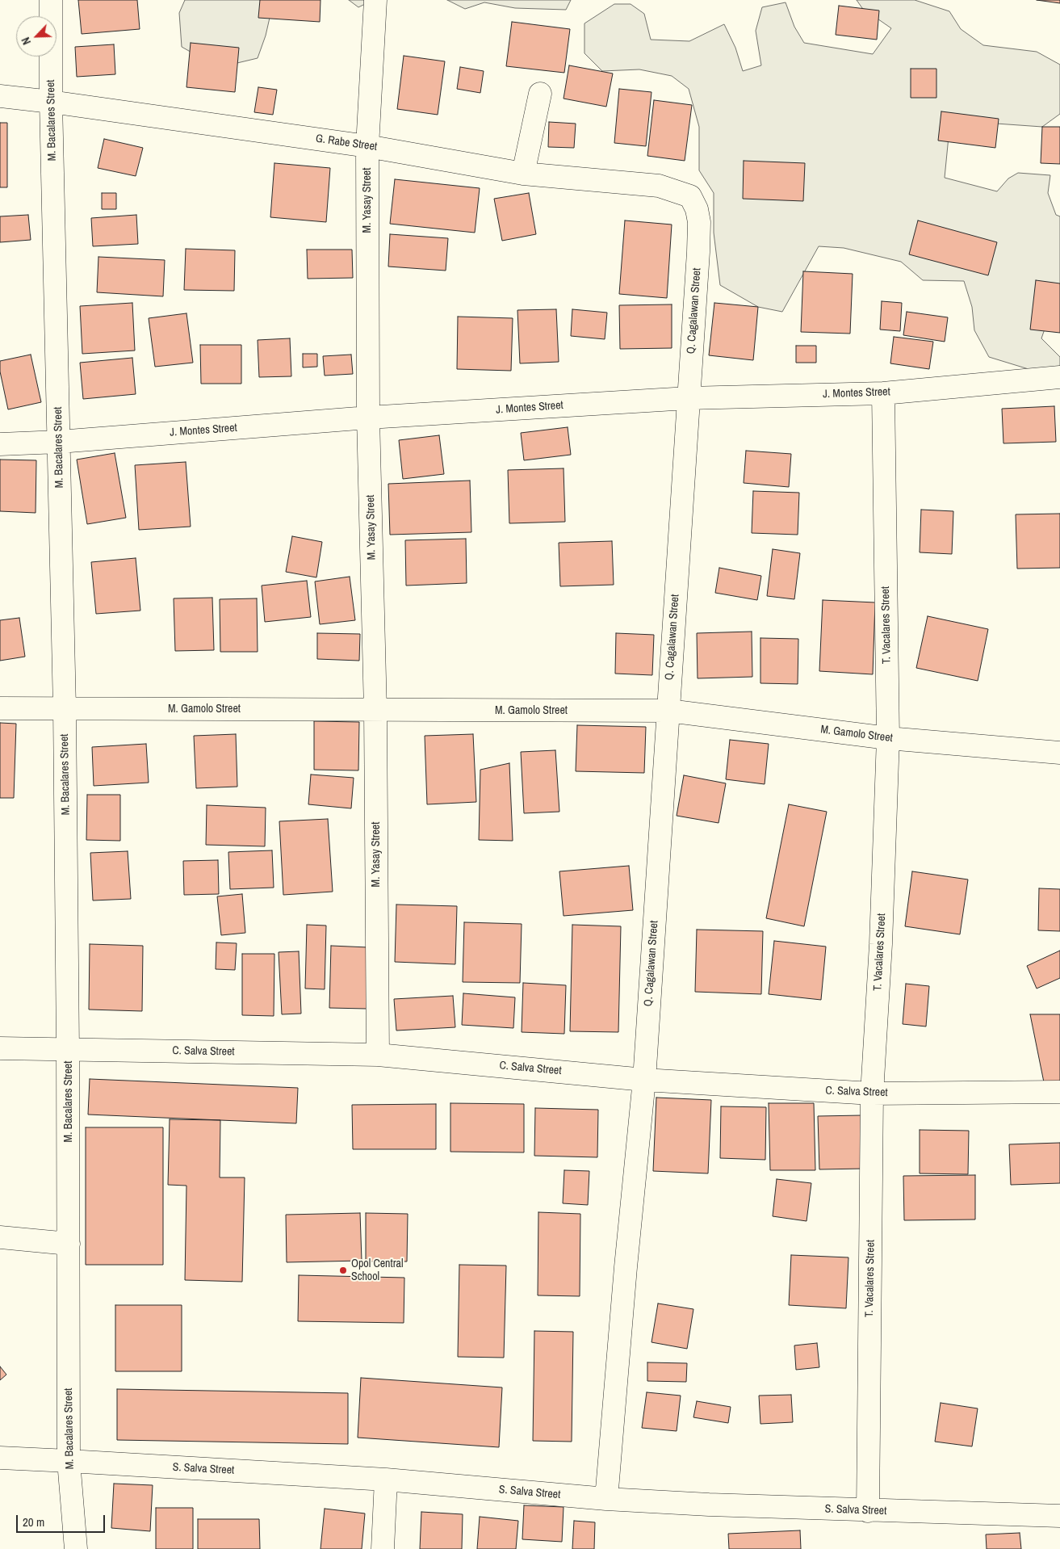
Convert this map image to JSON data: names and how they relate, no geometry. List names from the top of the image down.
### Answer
{
  "streets": {
    "street": [
      "M. Bacalares Street",
      "G. Rabe Street",
      "M. Yasay Street",
      "Q. Cagalawan Street",
      "J. Montes Street",
      "T. Vacalares Street",
      "M. Gamolo Street",
      "C. Salva Street",
      "S. Salva Street"
    ]
  },
  "crossings": [
    ["M. Bacalares Street", "G. Rabe Street"],
    ["M. Bacalares Street", "J. Montes Street"],
    ["M. Bacalares Street", "M. Gamolo Street"],
    ["M. Bacalares Street", "C. Salva Street"],
    ["M. Bacalares Street", "S. Salva Street"],
    ["G. Rabe Street", "M. Yasay Street"],
    ["G. Rabe Street", "Q. Cagalawan Street"],
    ["M. Yasay Street", "J. Montes Street"],
    ["M. Yasay Street", "M. Gamolo Street"],
    ["M. Yasay Street", "C. Salva Street"],
    ["Q. Cagalawan Street", "J. Montes Street"],
    ["Q. Cagalawan Street", "M. Gamolo Street"],
    ["Q. Cagalawan Street", "C. Salva Street"],
    ["Q. Cagalawan Street", "S. Salva Street"],
    ["J. Montes Street", "T. Vacalares Street"],
    ["T. Vacalares Street", "M. Gamolo Street"],
    ["T. Vacalares Street", "C. Salva Street"],
    ["T. Vacalares Street", "S. Salva Street"]
  ],
  "places": ["Opol Central School"],
  "scale_bar": "20 m",
  "north": "bottom left"
}
